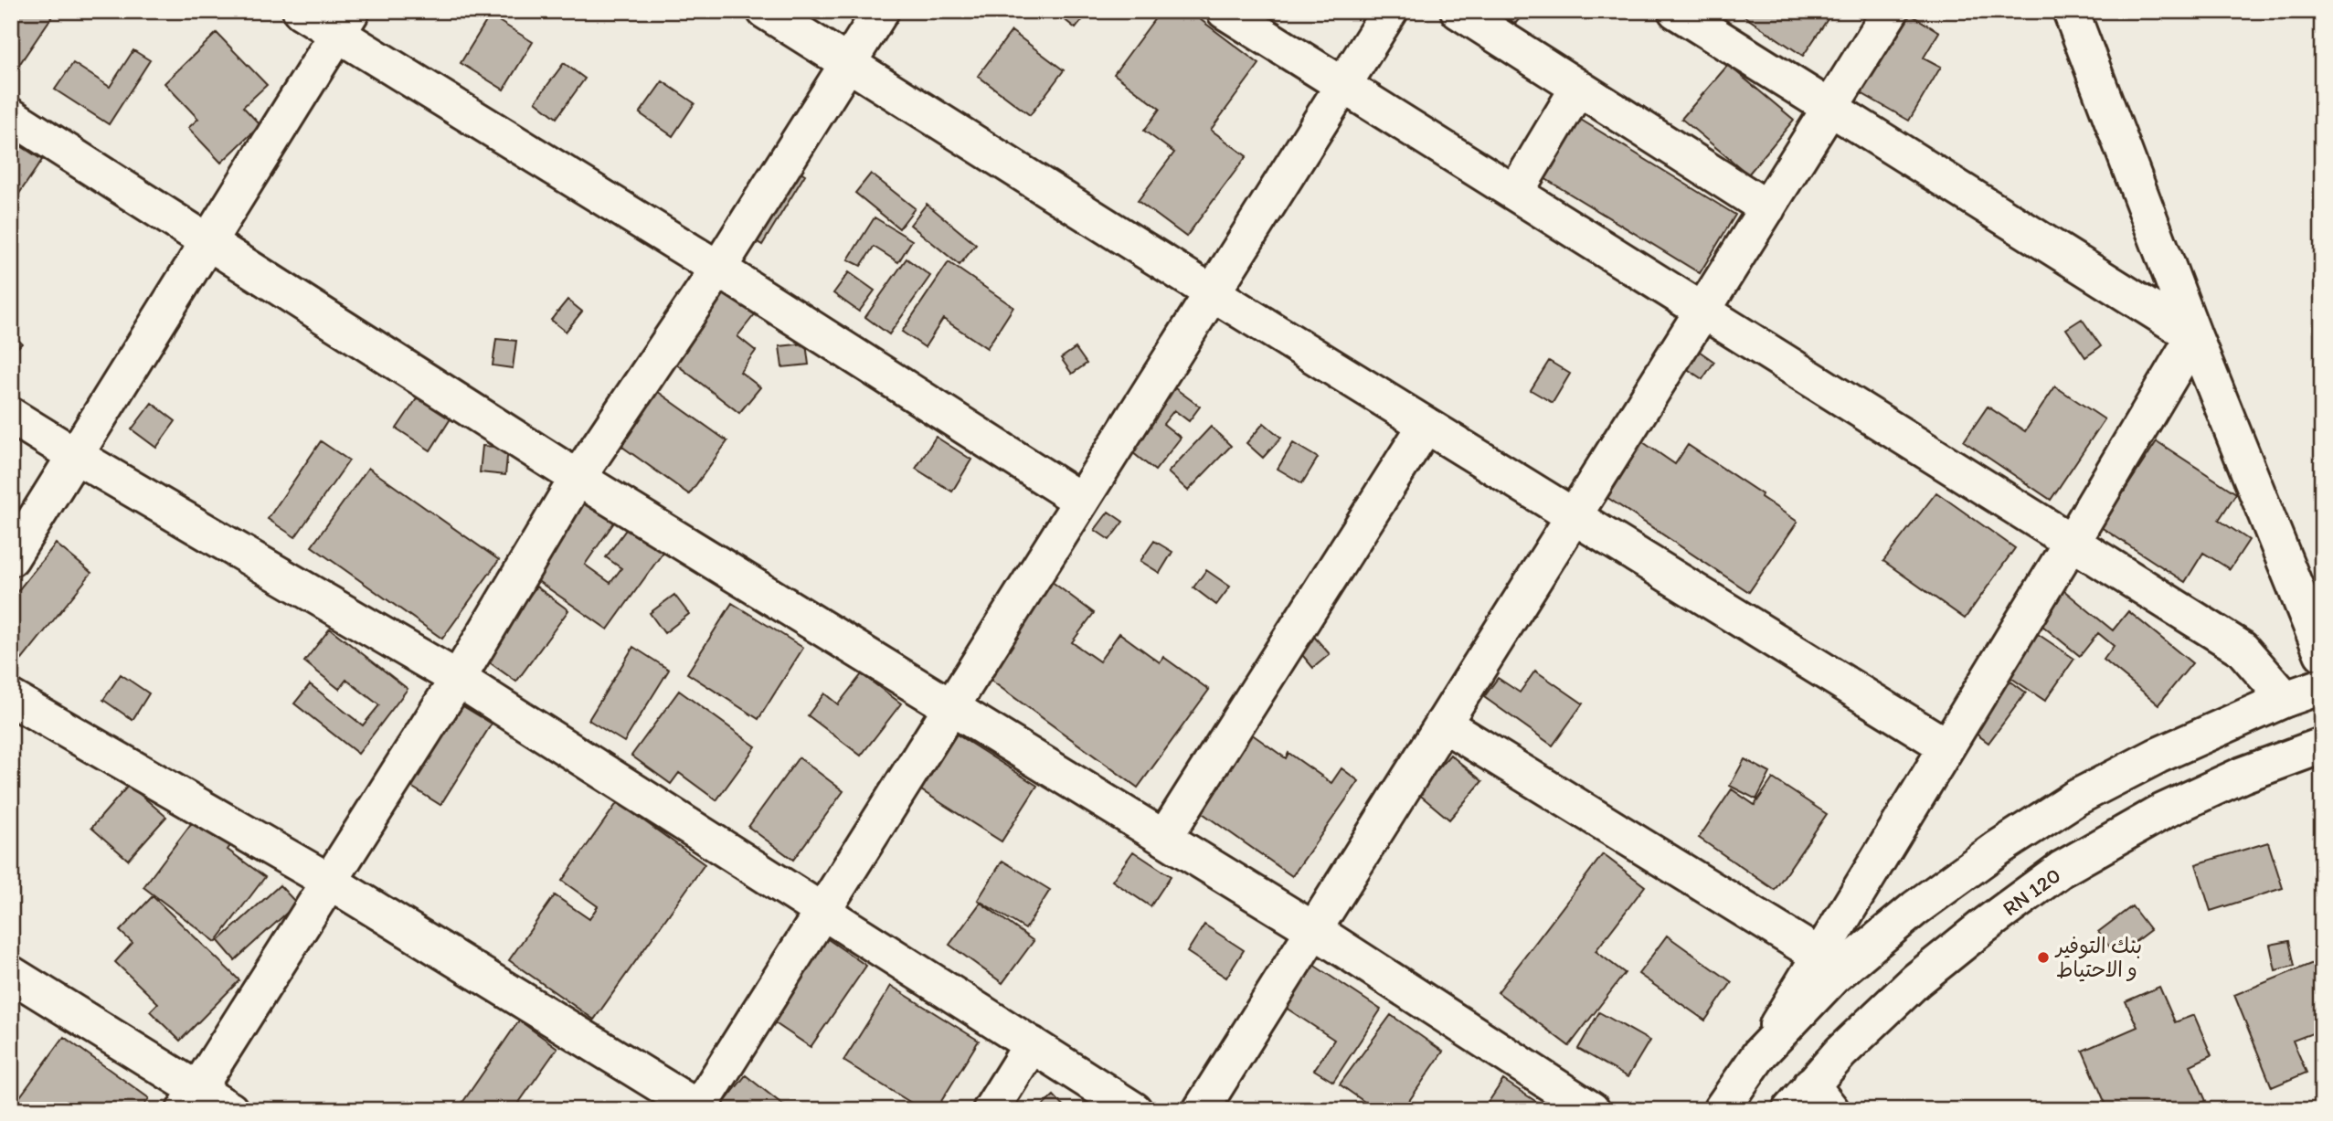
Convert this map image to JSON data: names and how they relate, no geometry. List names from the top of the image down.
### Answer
{
  "streets": {
    "street": ["RN 120"]
  },
  "places": ["بنك التوفير و الاحتياط"]
}
